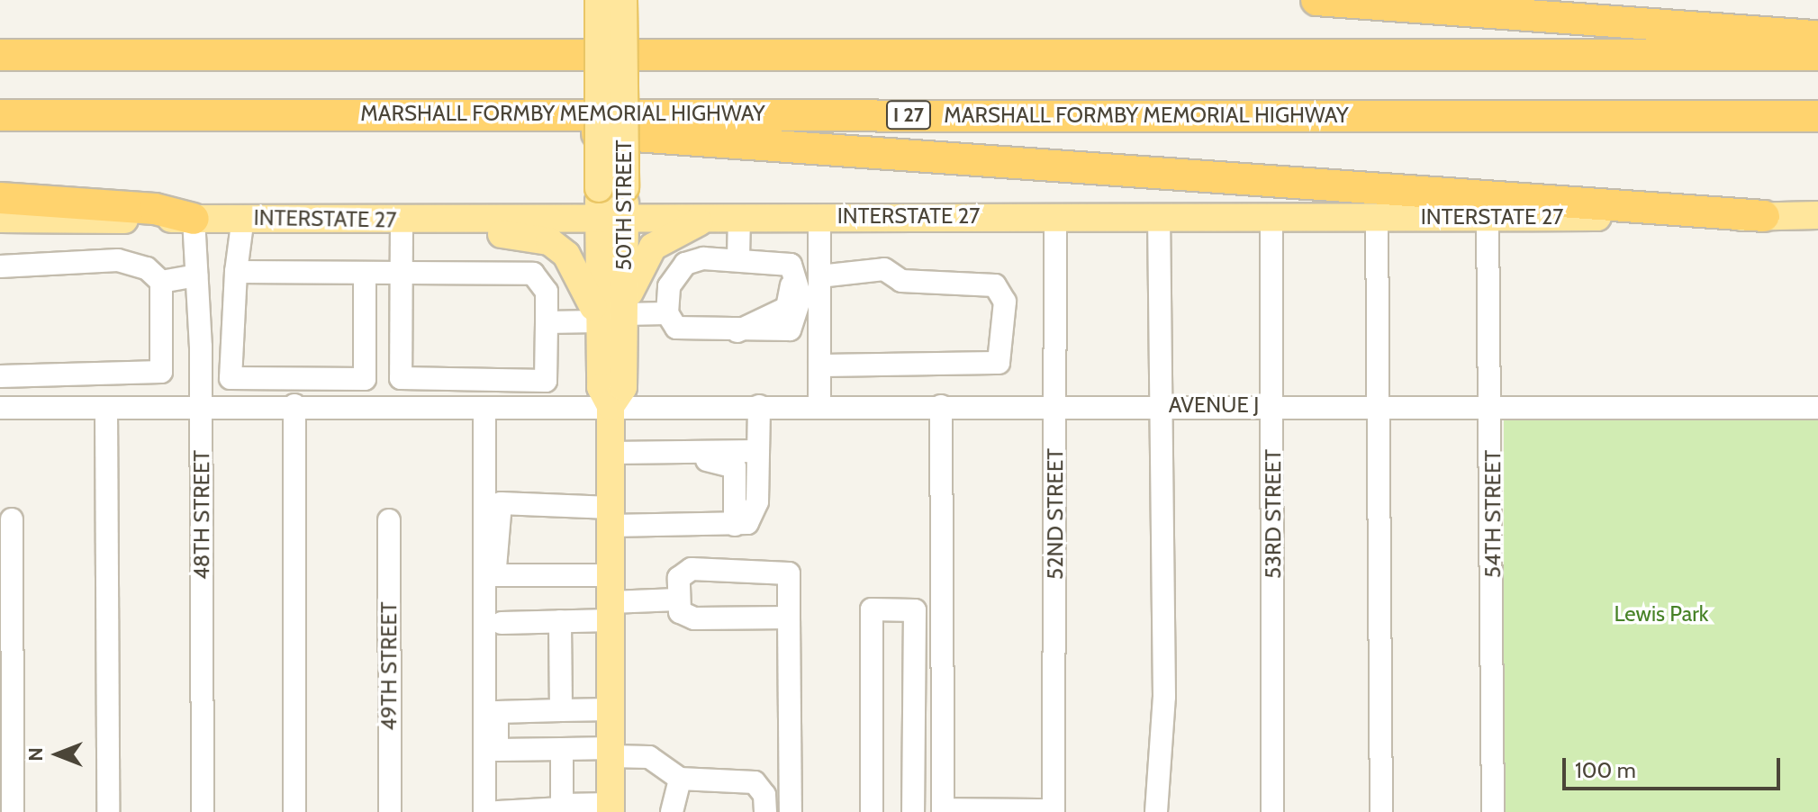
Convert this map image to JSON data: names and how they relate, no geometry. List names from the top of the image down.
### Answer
{
  "streets": {
    "highway": ["MARSHALL FORMBY MEMORIAL HIGHWAY", "I 27"],
    "main road": ["50TH STREET", "INTERSTATE 27"],
    "street": [
      "AVENUE J",
      "52ND STREET",
      "53RD STREET",
      "54TH STREET",
      "48TH STREET",
      "49TH STREET"
    ]
  },
  "crossings": [
    ["50TH STREET", "INTERSTATE 27"],
    ["50TH STREET", "AVENUE J"],
    ["INTERSTATE 27", "52ND STREET"],
    ["INTERSTATE 27", "53RD STREET"],
    ["INTERSTATE 27", "54TH STREET"],
    ["INTERSTATE 27", "48TH STREET"],
    ["AVENUE J", "52ND STREET"],
    ["AVENUE J", "53RD STREET"],
    ["AVENUE J", "54TH STREET"],
    ["AVENUE J", "48TH STREET"]
  ],
  "parks": ["Lewis Park"],
  "scale_bar": "100 m",
  "north": "left"
}
